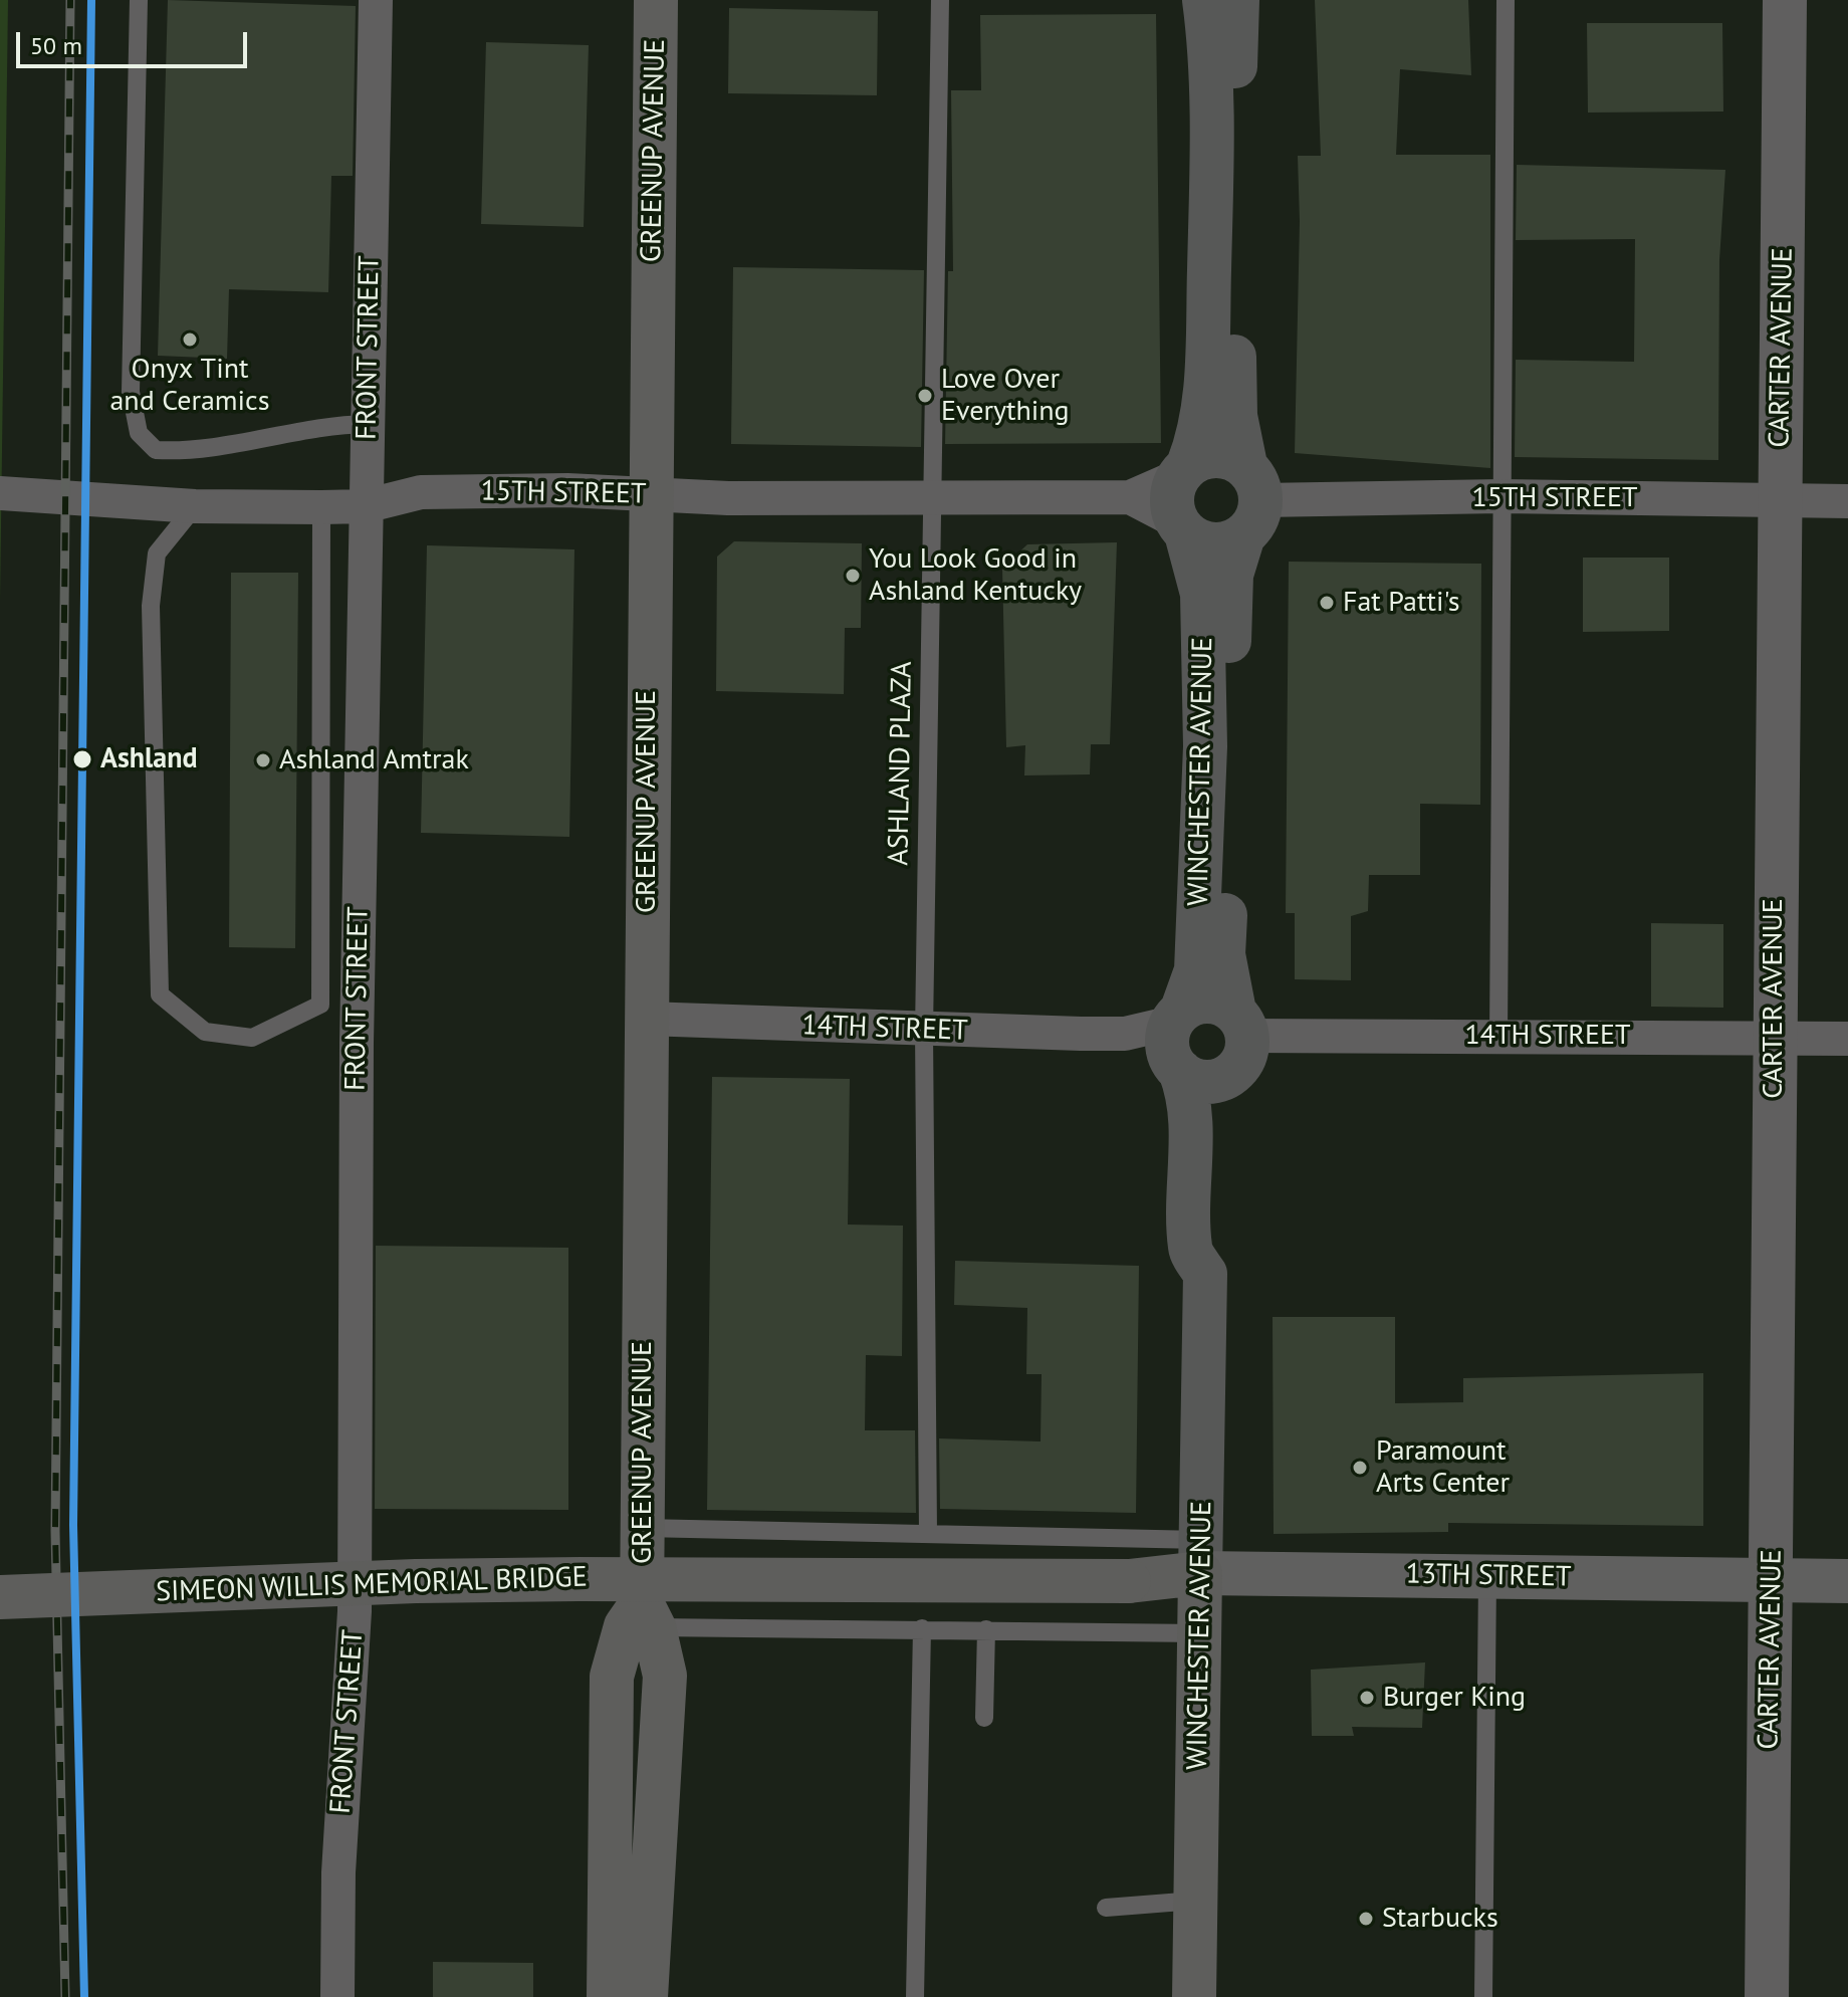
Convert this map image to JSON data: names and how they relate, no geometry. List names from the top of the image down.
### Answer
{
  "streets": {
    "highway": [
      "GREENUP AVENUE",
      "WINCHESTER AVENUE",
      "13TH STREET",
      "SIMEON WILLIS MEMORIAL BRIDGE"
    ],
    "street": [
      "FRONT STREET",
      "CARTER AVENUE",
      "15TH STREET",
      "14TH STREET"
    ],
    "lane": ["ASHLAND PLAZA"]
  },
  "crossings": [
    ["GREENUP AVENUE", "15TH STREET"],
    ["GREENUP AVENUE", "14TH STREET"],
    ["FRONT STREET", "15TH STREET"],
    ["CARTER AVENUE", "15TH STREET"],
    ["CARTER AVENUE", "14TH STREET"],
    ["CARTER AVENUE", "13TH STREET"],
    ["15TH STREET", "ASHLAND PLAZA"],
    ["15TH STREET", "WINCHESTER AVENUE"],
    ["ASHLAND PLAZA", "14TH STREET"],
    ["WINCHESTER AVENUE", "14TH STREET"],
    ["WINCHESTER AVENUE", "13TH STREET"],
    ["13TH STREET", "SIMEON WILLIS MEMORIAL BRIDGE"]
  ],
  "places": [
    "Onyx Tint and Ceramics",
    "Love Over Everything",
    "You Look Good in Ashland Kentucky",
    "Fat Patti's",
    "Ashland",
    "Ashland Amtrak",
    "Paramount Arts Center",
    "Burger King",
    "Starbucks"
  ],
  "scale_bar": "50 m"
}
